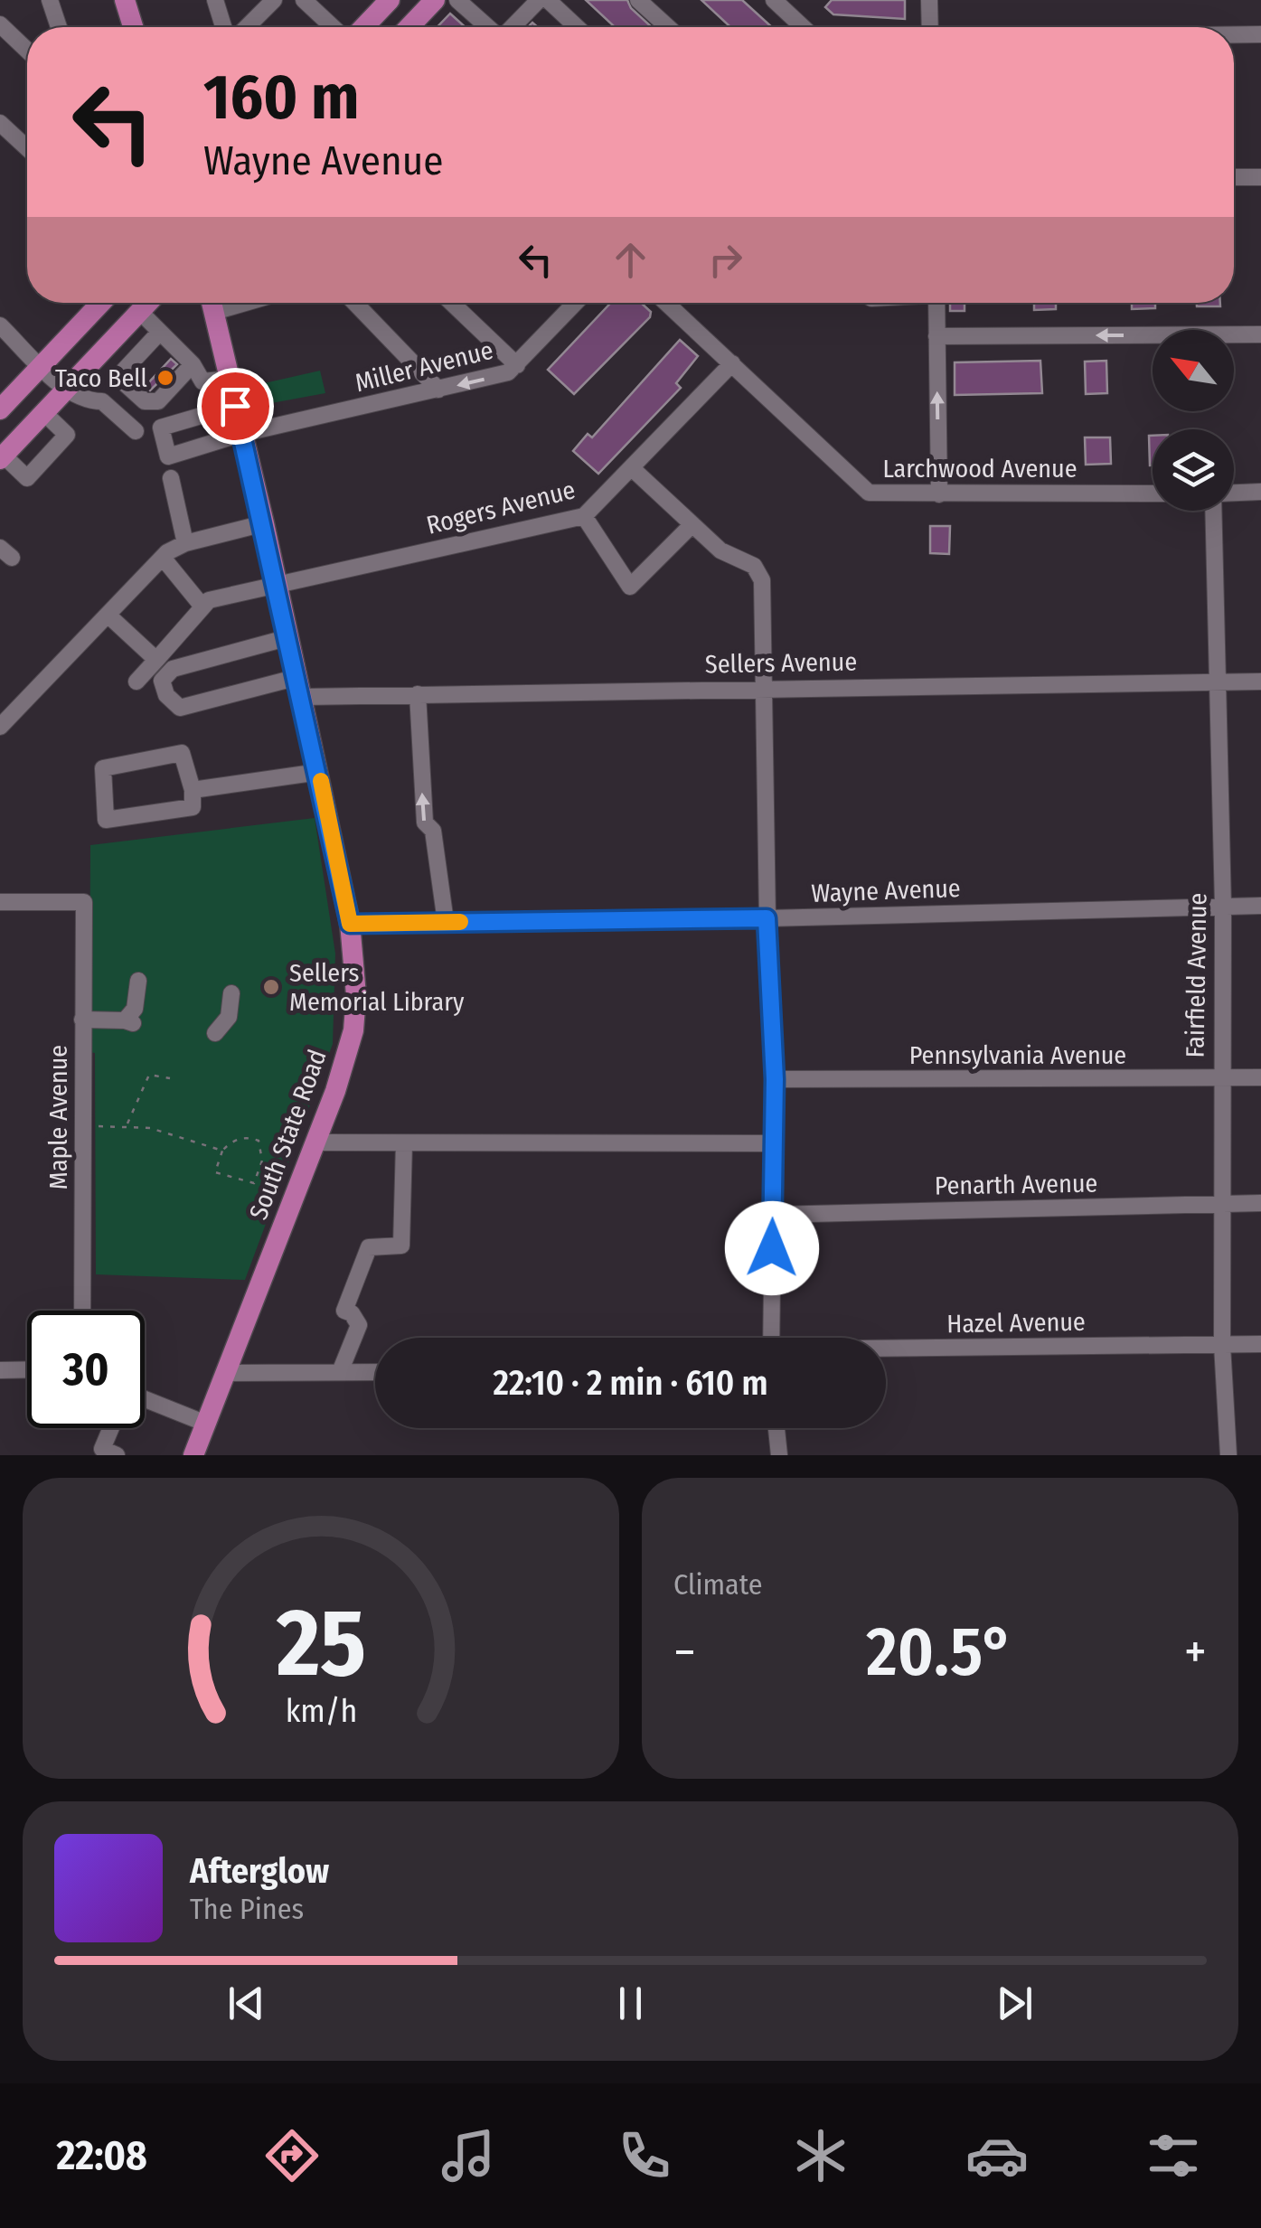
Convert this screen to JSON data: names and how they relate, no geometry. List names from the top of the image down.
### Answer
{
  "streets": {
    "main road": ["South State Road"],
    "street": [
      "Miller Avenue",
      "Larchwood Avenue",
      "Rogers Avenue",
      "Sellers Avenue",
      "Wayne Avenue",
      "Fairfield Avenue",
      "Pennsylvania Avenue",
      "Maple Avenue",
      "Penarth Avenue",
      "Hazel Avenue"
    ]
  },
  "crossings": [
    ["Miller Avenue", "South State Road"],
    ["Larchwood Avenue", "Rogers Avenue"],
    ["Rogers Avenue", "South State Road"],
    ["Sellers Avenue", "Fairfield Avenue"],
    ["Sellers Avenue", "South State Road"],
    ["Wayne Avenue", "Fairfield Avenue"],
    ["Wayne Avenue", "South State Road"],
    ["Fairfield Avenue", "Pennsylvania Avenue"],
    ["Fairfield Avenue", "Penarth Avenue"],
    ["Fairfield Avenue", "Hazel Avenue"]
  ],
  "places": ["Taco Bell", "Sellers Memorial Library"],
  "north": "top left",
  "page": {
    "turn": ["160 m", "Wayne Avenue"],
    "limit": "30",
    "trip": "22:10 · 2 min · 610 m",
    "tile": "Climate",
    "heat": ["−", "20.5°", "+"],
    "song": ["Afterglow", "The Pines"],
    "tabs": "22:08",
    "gauge": ["25", "km/h"]
  }
}
